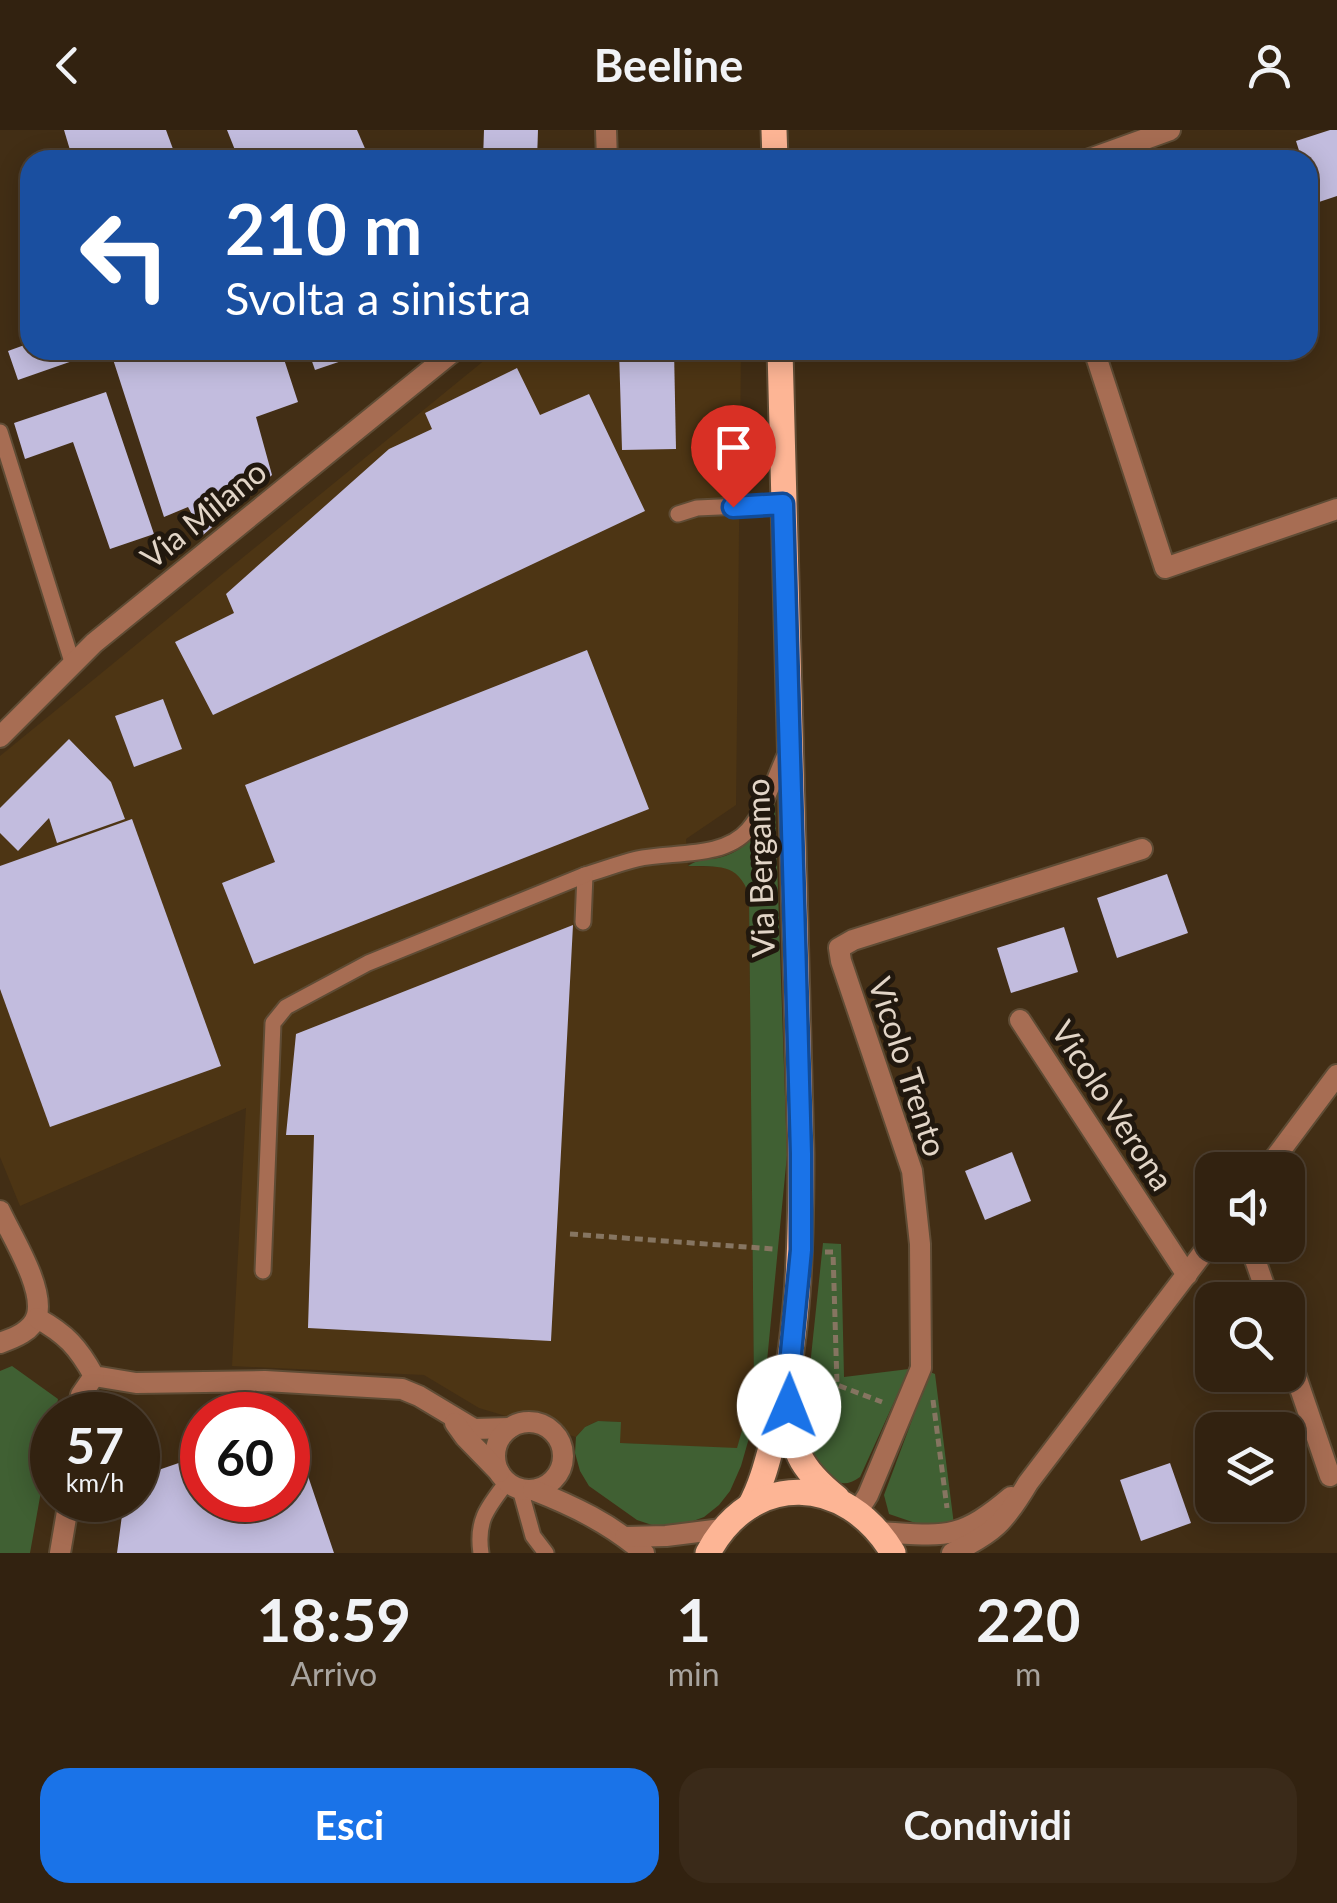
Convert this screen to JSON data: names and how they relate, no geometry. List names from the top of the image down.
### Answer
{
  "streets": {
    "main road": ["Via Bergamo"],
    "street": ["Via Milano", "Vicolo Trento", "Vicolo Verona"]
  },
  "crossings": [
    ["Via Bergamo", "Vicolo Trento"]
  ],
  "page": {
    "header": "Beeline",
    "turn": ["210 m", "Svolta a sinistra"],
    "speed": "57 km/h",
    "limit": "60",
    "eta": [
      "18:59",
      "Arrivo",
      "1",
      "min",
      "220",
      "m"
    ],
    "buttons": ["Esci", "Condividi"]
  }
}
